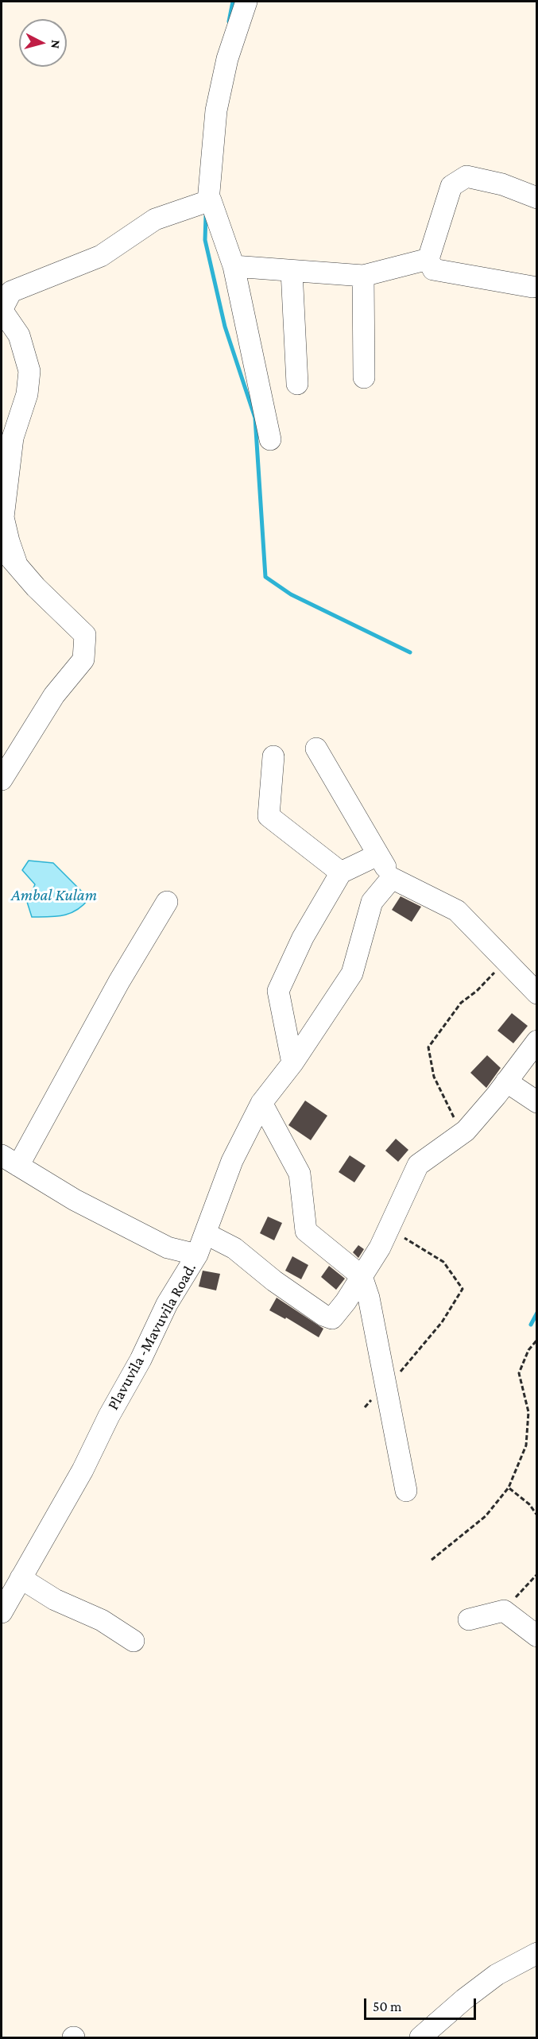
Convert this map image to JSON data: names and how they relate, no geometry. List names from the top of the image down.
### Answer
{
  "streets": {
    "street": ["Plavuvila -Mavuvila Road."]
  },
  "water": ["Ambal Kulam"],
  "scale_bar": "50 m",
  "north": "right"
}
